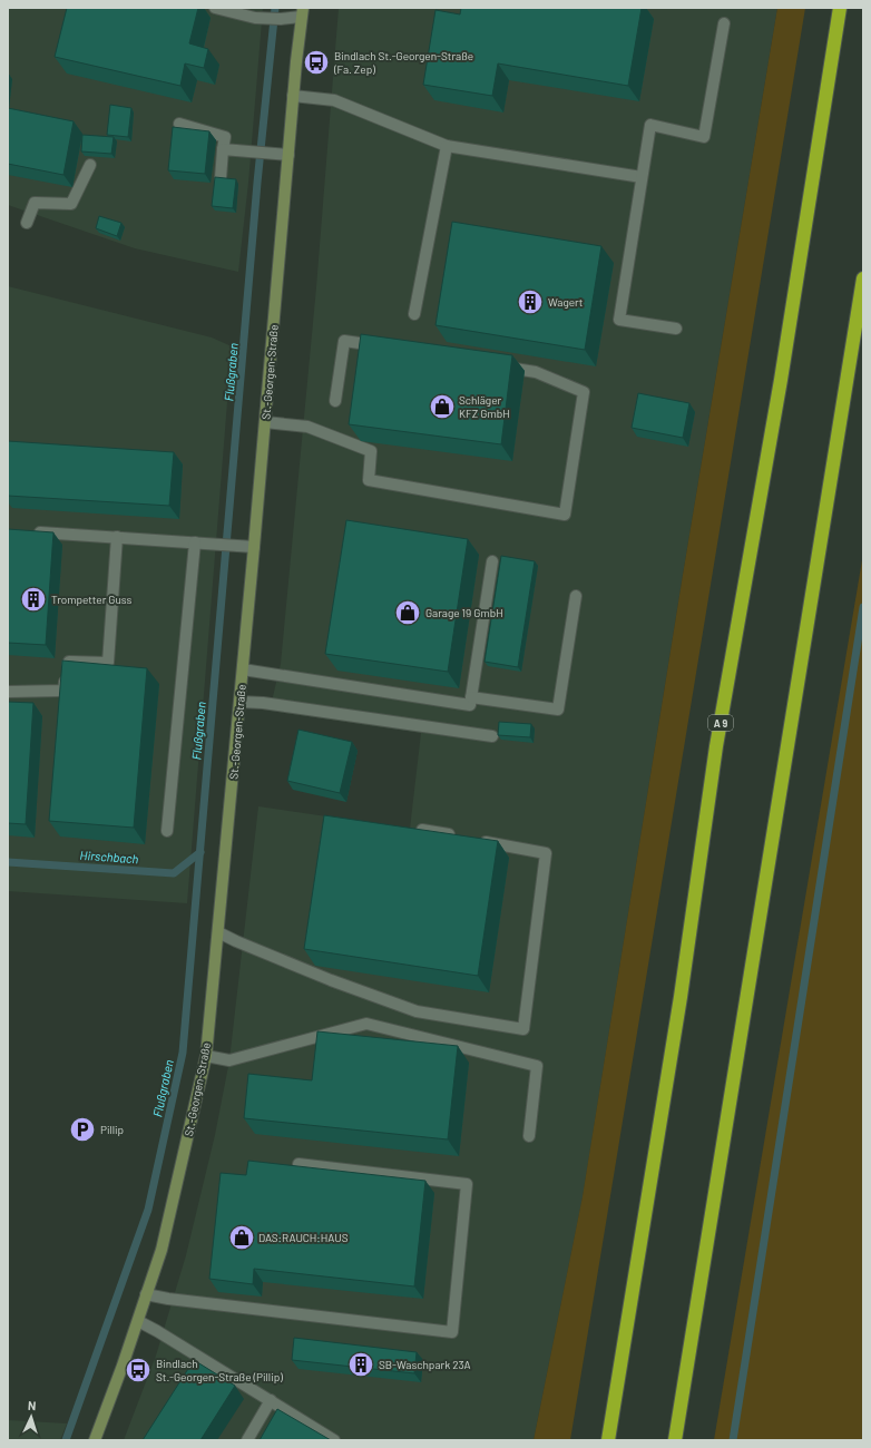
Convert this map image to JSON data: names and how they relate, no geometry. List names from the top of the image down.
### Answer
{
  "streets": {
    "highway": ["A 9"],
    "street": ["St.-Georgen-Straße"]
  },
  "water": ["Flußgraben", "Hirschbach"],
  "places": {
    "bus stop": ["Bindlach St.-Georgen-Straße (Fa. Zep)", "Bindlach St.-Georgen-Straße (Pillip)"],
    "building": ["Wagert", "Trompetter Guss", "SB-Waschpark 23A"],
    "shop": ["Schläger KFZ GmbH", "Garage 19 GmbH", "DAS:RAUCH:HAUS"],
    "parking": ["Pillip"]
  },
  "north": "top"
}
